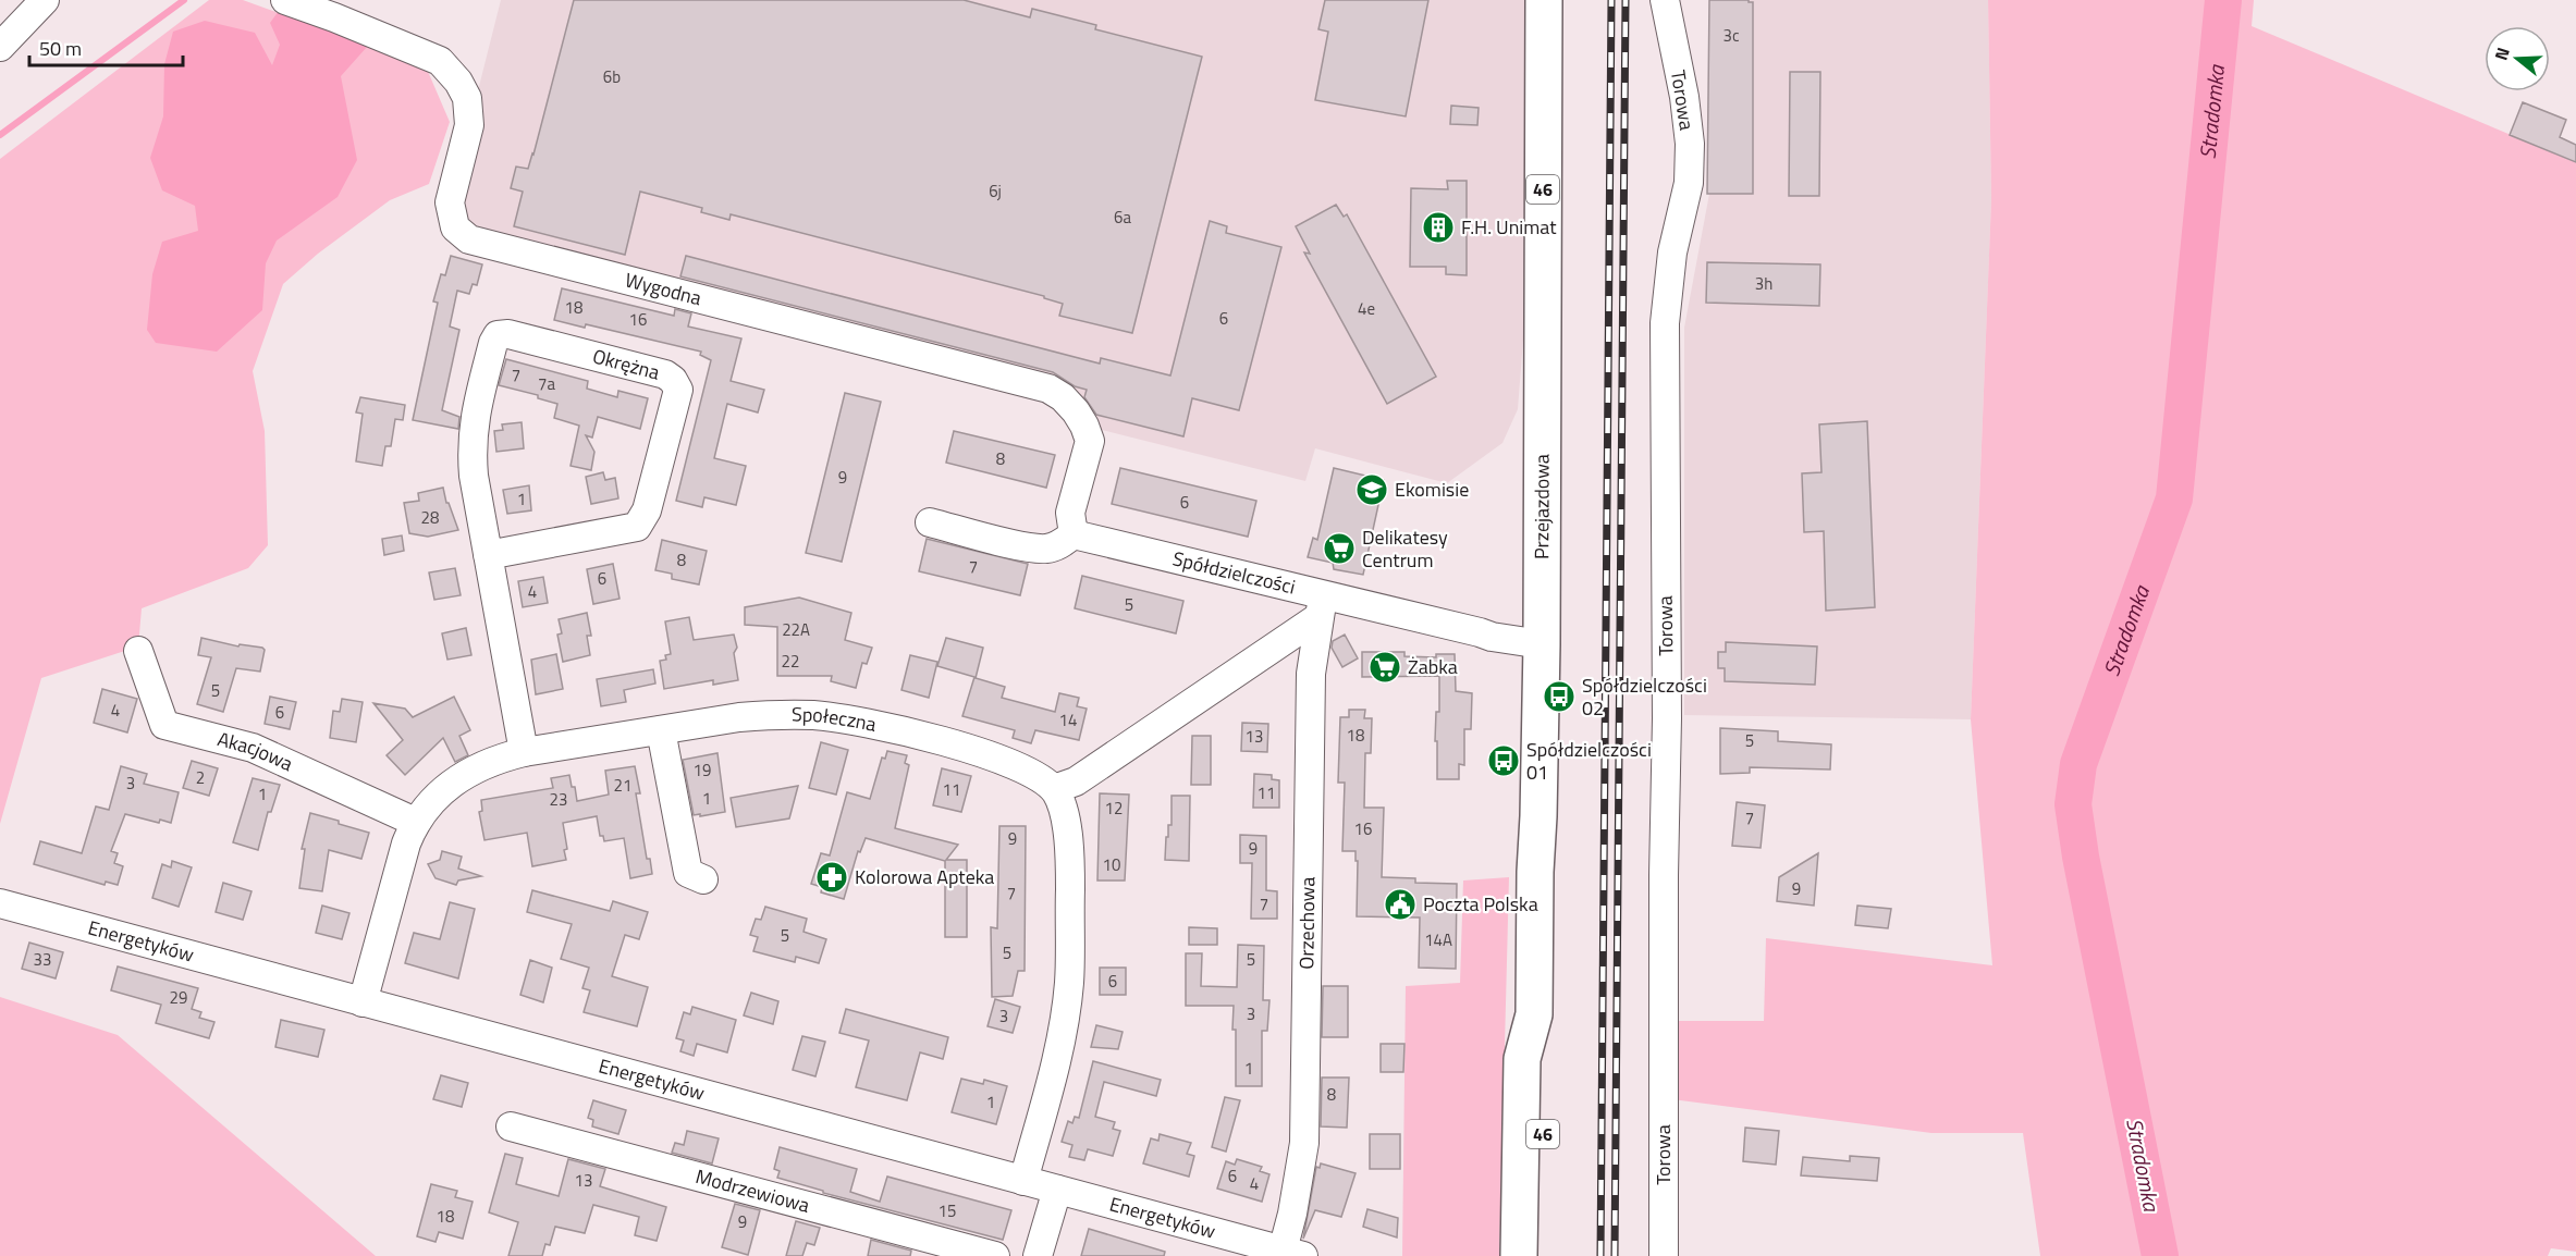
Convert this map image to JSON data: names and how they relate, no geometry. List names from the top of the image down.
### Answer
{
  "streets": {
    "main road": ["46", "Przejazdowa"],
    "street": [
      "Torowa",
      "Wygodna",
      "Okrężna",
      "Spółdzielczości",
      "Społeczna",
      "Akacjowa",
      "Orzechowa",
      "Energetyków",
      "Modrzewiowa"
    ]
  },
  "crossings": [
    ["Wygodna", "Spółdzielczości"],
    ["Okrężna", "Społeczna"],
    ["Przejazdowa", "Spółdzielczości"],
    ["Spółdzielczości", "Orzechowa"],
    ["Społeczna", "Akacjowa"],
    ["Społeczna", "Energetyków"],
    ["Orzechowa", "Energetyków"]
  ],
  "water": ["Stradomka"],
  "places": {
    "building": ["F.H. Unimat"],
    "school or university": ["Ekomisie"],
    "supermarket": ["Delikatesy Centrum", "Żabka"],
    "bus stop": ["Spółdzielczości 02", "Spółdzielczości 01"],
    "pharmacy": ["Kolorowa Apteka"],
    "public building": ["Poczta Polska"]
  },
  "house_numbers": [
    "3c",
    "6b",
    "6j",
    "6a",
    "3h",
    "18",
    "4e",
    "6",
    "16",
    "7",
    "7a",
    "8",
    "9",
    "1",
    "6",
    "28",
    "8",
    "7",
    "6",
    "4",
    "5",
    "22A",
    "22",
    "5",
    "4",
    "6",
    "14",
    "18",
    "13",
    "5",
    "19",
    "2",
    "3",
    "21",
    "11",
    "11",
    "1",
    "1",
    "23",
    "12",
    "7",
    "16",
    "9",
    "9",
    "10",
    "9",
    "7",
    "7",
    "5",
    "14A",
    "5",
    "33",
    "5",
    "6",
    "29",
    "3",
    "3",
    "1",
    "8",
    "1",
    "6",
    "13",
    "4",
    "15",
    "18",
    "9"
  ],
  "scale_bar": "50 m",
  "north": "left"
}
